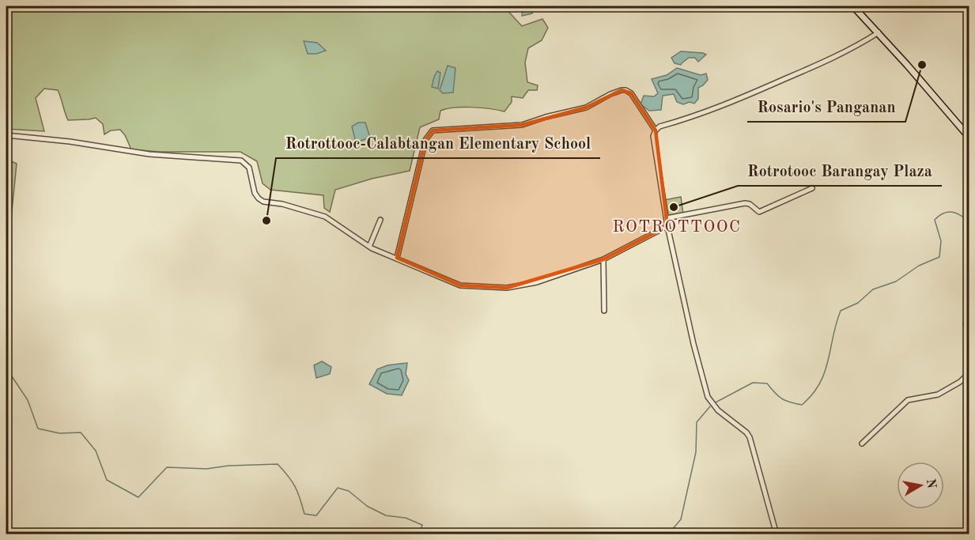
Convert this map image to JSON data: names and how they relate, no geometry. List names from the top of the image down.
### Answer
{
  "districts": ["ROTROTTOOC"],
  "places": ["Rosario's Panganan", "Rotrotooc Barangay Plaza", "Rotrottooc-Calabtangan Elementary School"],
  "north": "right"
}
